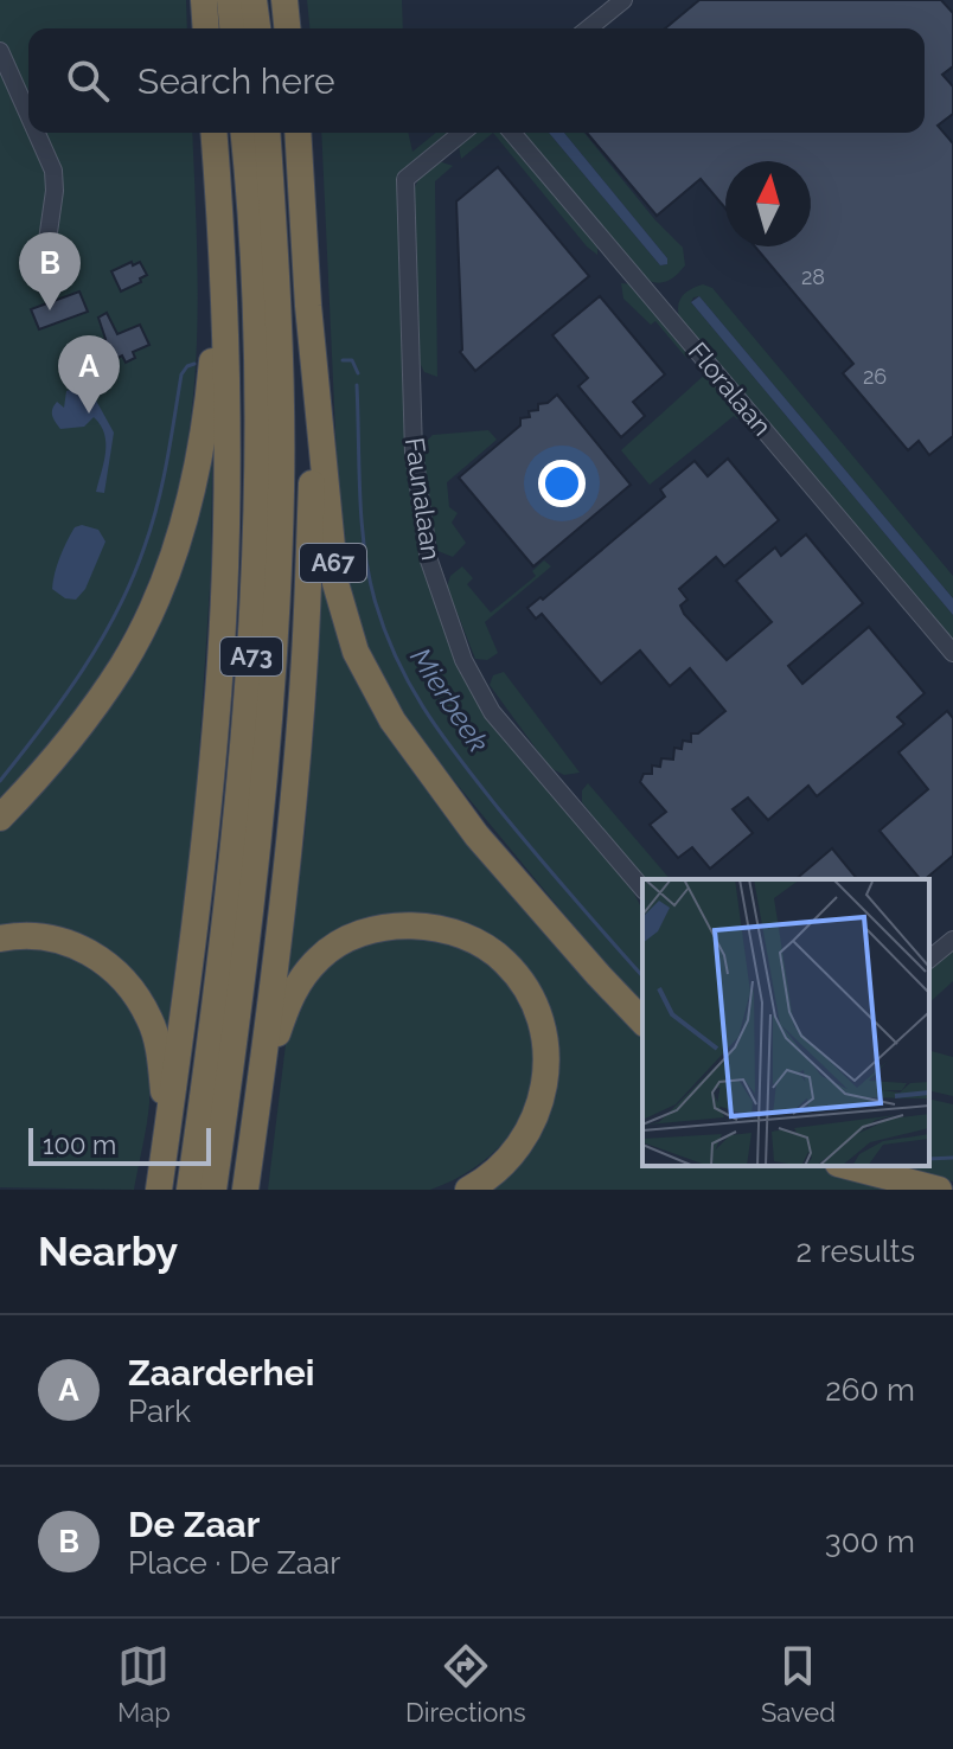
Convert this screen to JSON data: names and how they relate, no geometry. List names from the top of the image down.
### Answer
{
  "streets": {
    "highway": ["A67", "A73"],
    "street": ["Floralaan", "Faunalaan"]
  },
  "crossings": [
    ["A67", "A73"]
  ],
  "water": ["Mierbeek"],
  "house_numbers": ["28", "26"],
  "scale_bar": "100 m",
  "north": "top",
  "page": {
    "search": "Search here",
    "pins": ["B", "A"],
    "scale": "100 m",
    "heading": ["Nearby", "2 results"],
    "list": [
      {
        "mark": "A",
        "name": "Zaarderhei",
        "note": "Park",
        "value": "260 m"
      },
      {
        "mark": "B",
        "name": "De Zaar",
        "note": "Place · De Zaar",
        "value": "300 m"
      }
    ],
    "nav": ["Map", "Directions", "Saved"]
  }
}
